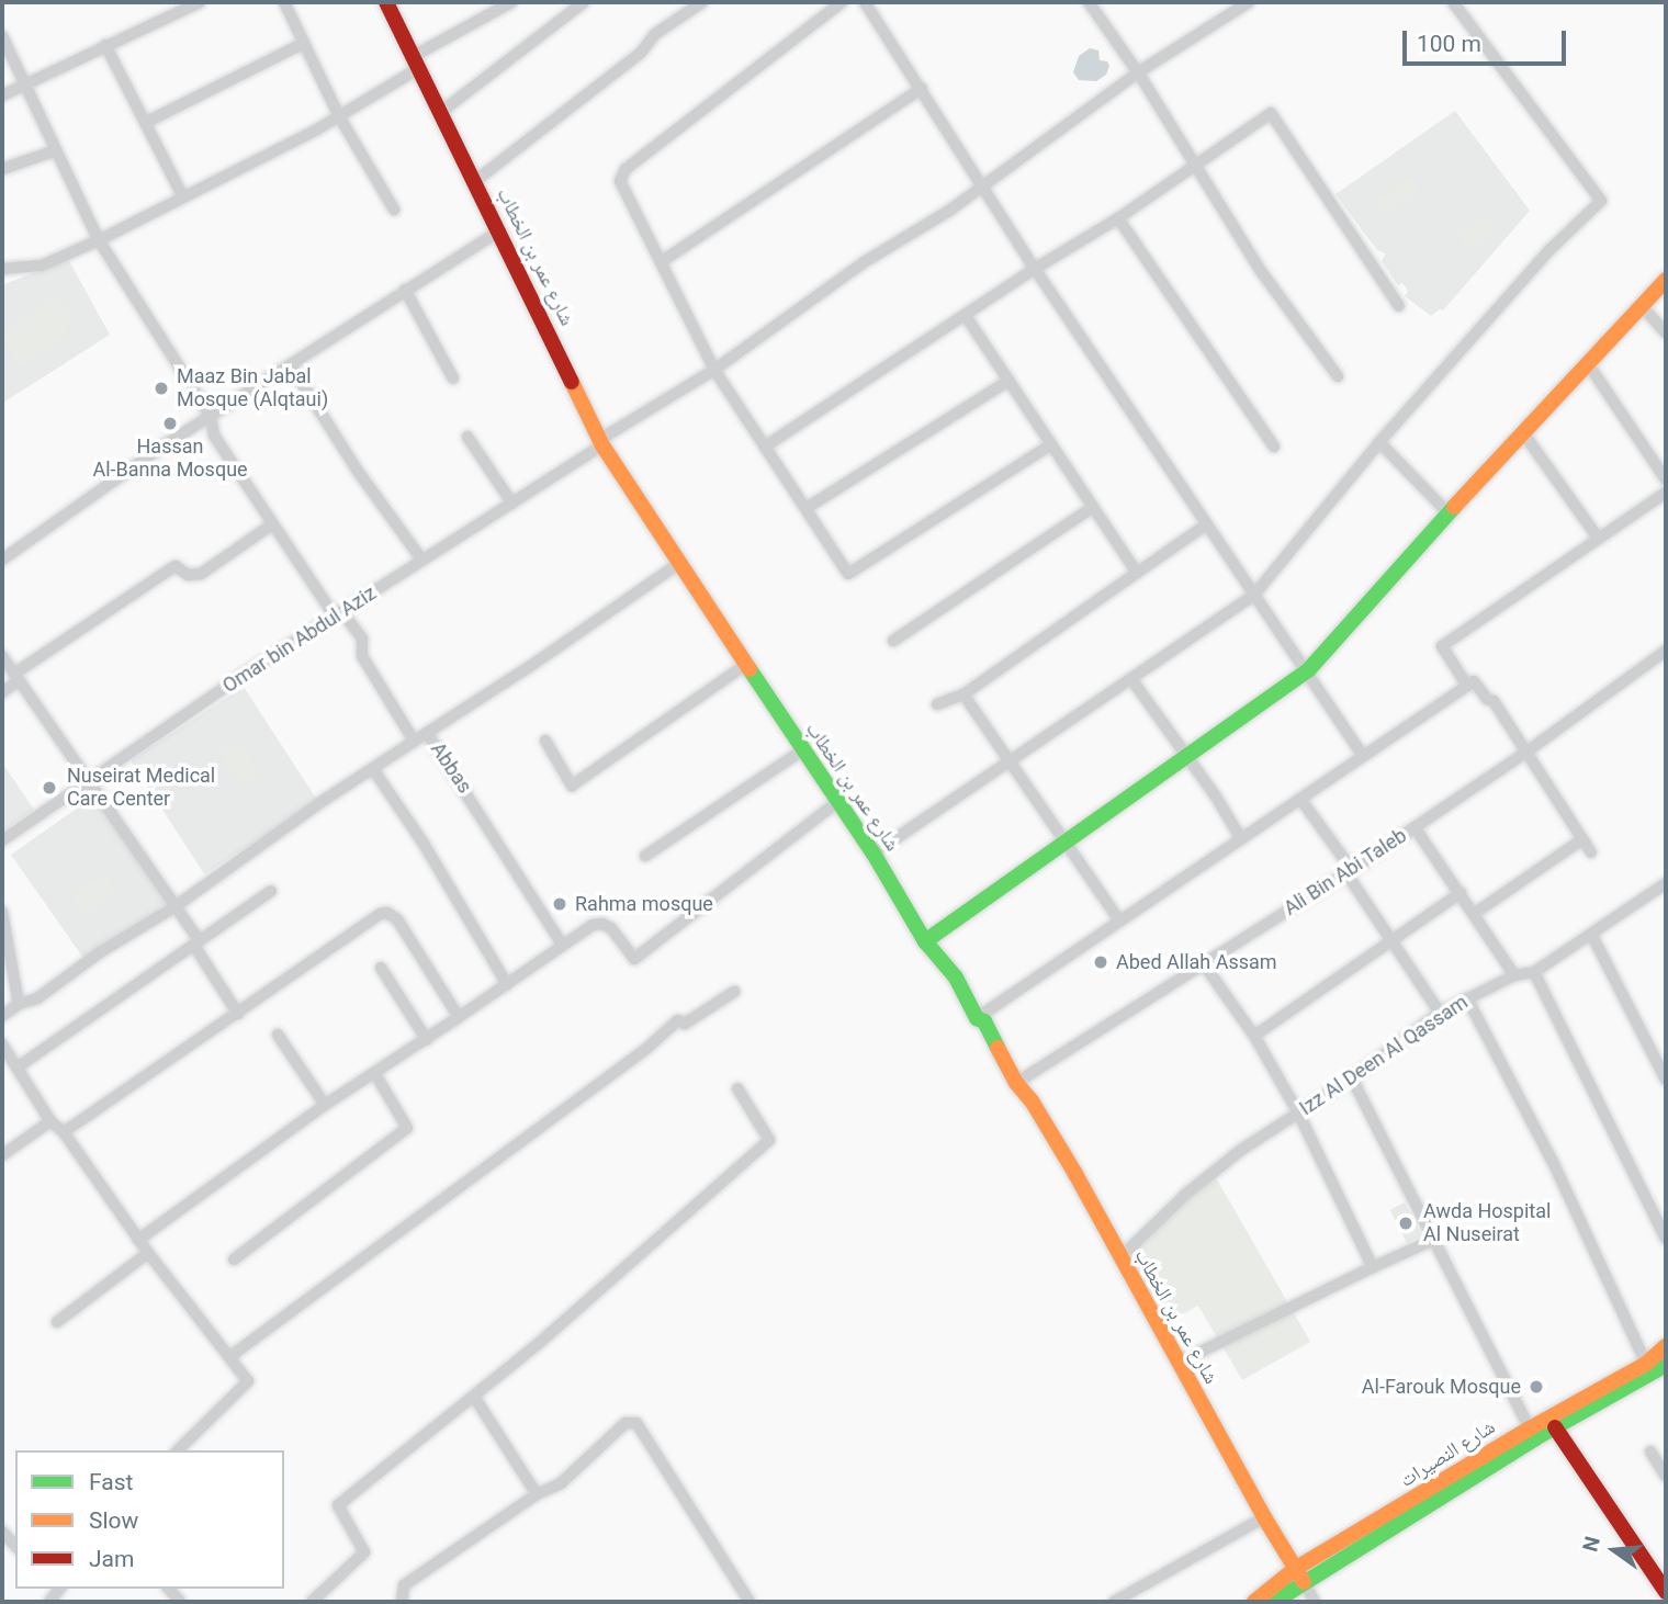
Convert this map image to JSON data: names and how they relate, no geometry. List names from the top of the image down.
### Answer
{
  "streets": {
    "street": [
      "شارع عمر بن الخطاب",
      "Omar bin Abdul Aziz",
      "Abbas",
      "Ali Bin Abi Taleb",
      "Izz Al Deen Al Qassam",
      "شارع النصيرات"
    ]
  },
  "crossings": [
    ["شارع عمر بن الخطاب", "Omar bin Abdul Aziz"],
    ["شارع عمر بن الخطاب", "Ali Bin Abi Taleb"],
    ["شارع عمر بن الخطاب", "Izz Al Deen Al Qassam"],
    ["شارع عمر بن الخطاب", "شارع النصيرات"],
    ["Omar bin Abdul Aziz", "Abbas"]
  ],
  "places": [
    "Maaz Bin Jabal Mosque (Alqtaui)",
    "Hassan Al-Banna Mosque",
    "Nuseirat Medical Care Center",
    "Rahma mosque",
    "Abed Allah Assam",
    "Awda Hospital Al Nuseirat",
    "Al-Farouk Mosque"
  ],
  "legend": ["Fast", "Slow", "Jam"],
  "scale_bar": "100 m",
  "north": "left"
}
